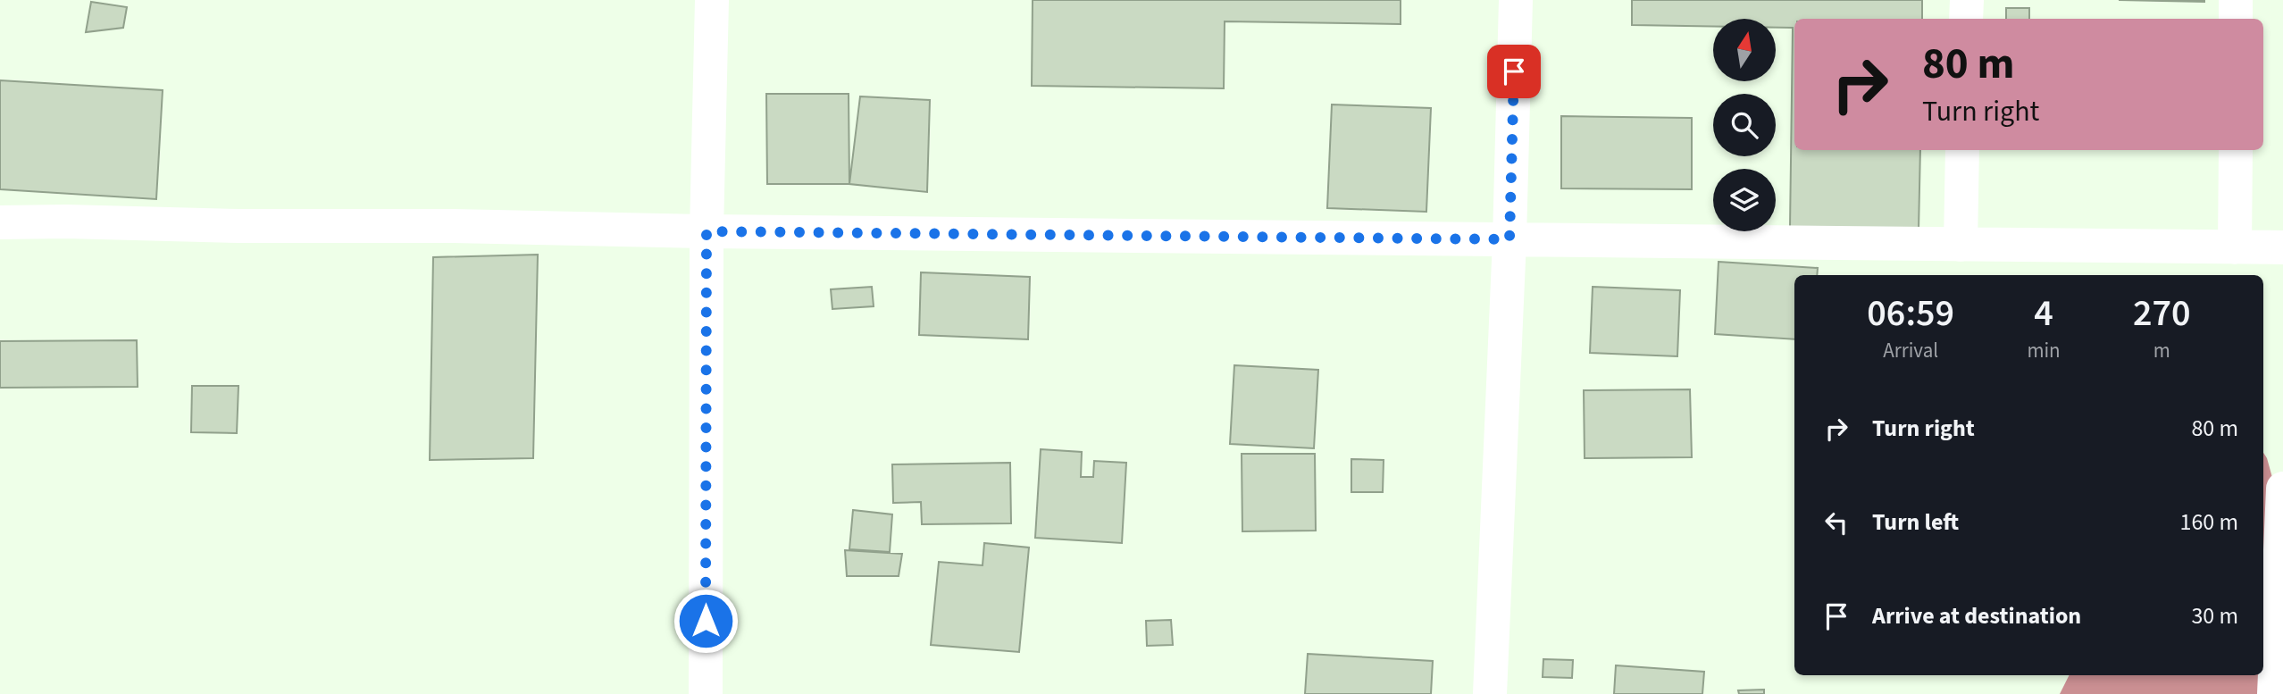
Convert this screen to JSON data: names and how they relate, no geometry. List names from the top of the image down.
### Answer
{
  "north": "top",
  "page": {
    "turn": ["80 m", "Turn right"],
    "eta": [
      "06:59",
      "Arrival",
      "4",
      "min",
      "270",
      "m"
    ],
    "list": [
      {
        "name": "Turn right",
        "value": "80 m"
      },
      {
        "name": "Turn left",
        "value": "160 m"
      },
      {
        "name": "Arrive at destination",
        "value": "30 m"
      }
    ]
  }
}
